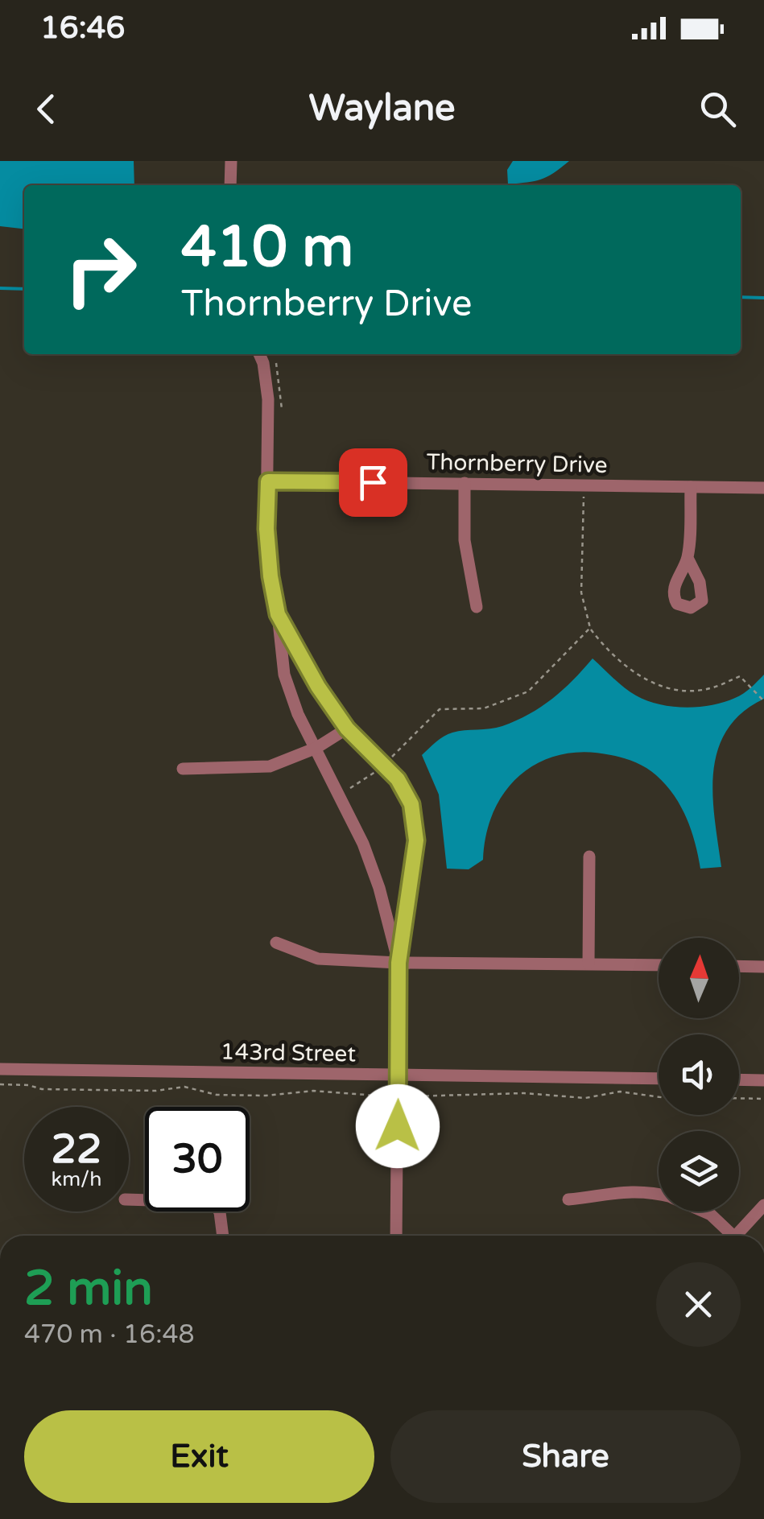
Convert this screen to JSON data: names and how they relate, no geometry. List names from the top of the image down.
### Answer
{
  "streets": {
    "street": ["Thornberry Drive", "143rd Street"]
  },
  "north": "top",
  "page": {
    "status": "16:46",
    "header": "Waylane",
    "turn": ["410 m", "Thornberry Drive"],
    "speed": "22 km/h",
    "limit": "30",
    "heading": ["2 min", "470 m · 16:48"],
    "buttons": ["Exit", "Share"]
  }
}
